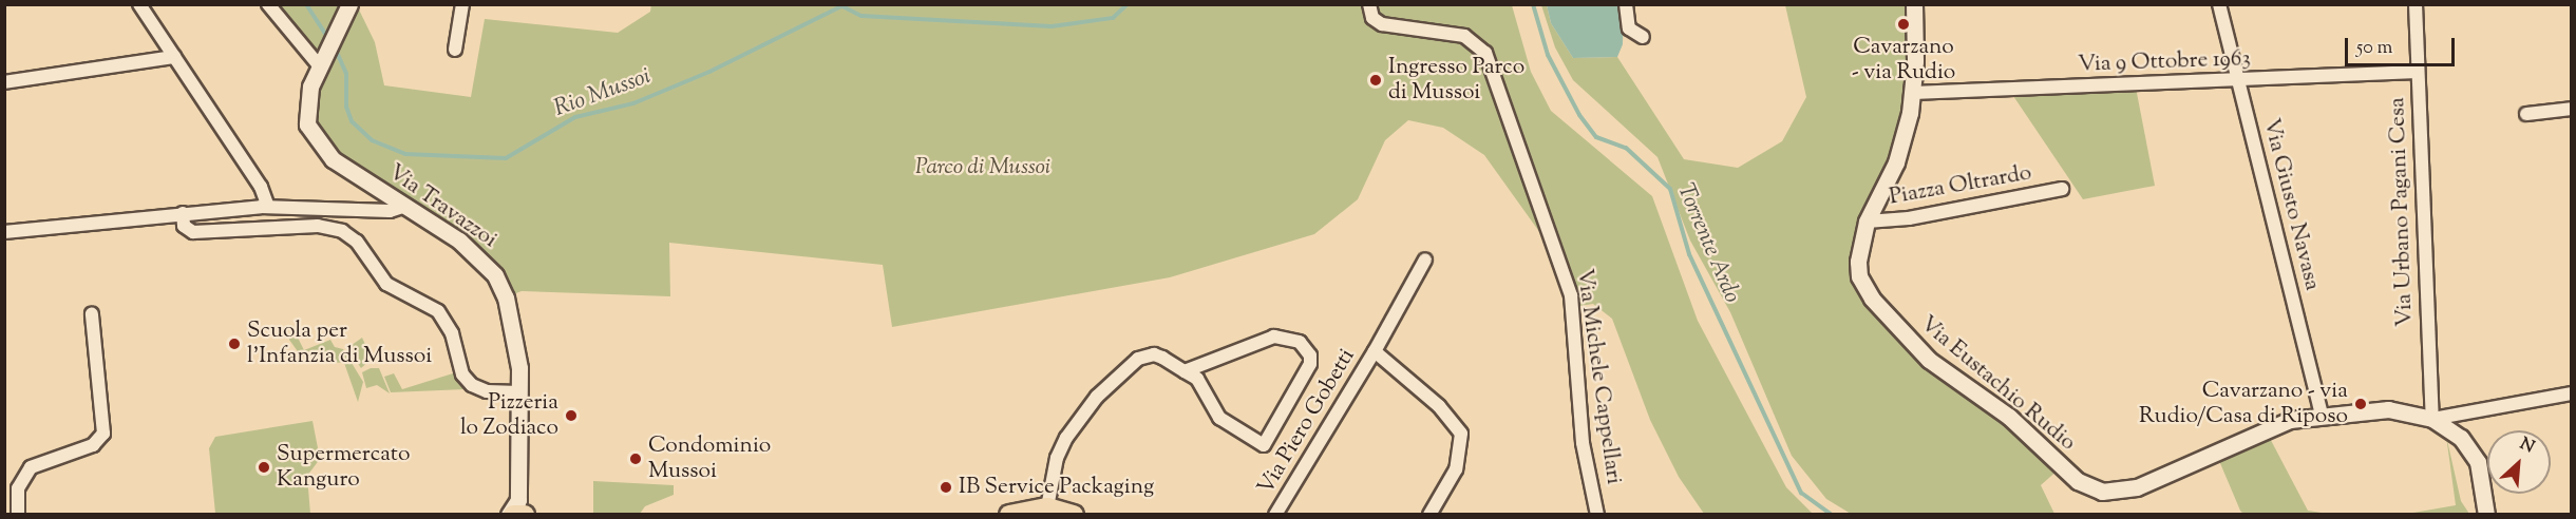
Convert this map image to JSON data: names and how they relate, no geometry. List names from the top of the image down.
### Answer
{
  "streets": {
    "street": [
      "Via 9 Ottobre 1963",
      "Piazza Oltrardo",
      "Via Giusto Navasa",
      "Via Travazzoi",
      "Via Urbano Pagani Cesa",
      "Via Michele Cappellari",
      "Via Eustachio Rudio",
      "Via Piero Gobetti"
    ]
  },
  "crossings": [
    ["Via 9 Ottobre 1963", "Via Giusto Navasa"],
    ["Via 9 Ottobre 1963", "Via Urbano Pagani Cesa"],
    ["Via 9 Ottobre 1963", "Via Eustachio Rudio"],
    ["Piazza Oltrardo", "Via Eustachio Rudio"],
    ["Via Giusto Navasa", "Via Eustachio Rudio"],
    ["Via Urbano Pagani Cesa", "Via Eustachio Rudio"]
  ],
  "water": ["Rio Mussoi", "Torrente Ardo"],
  "parks": ["Parco di Mussoi"],
  "places": [
    "Cavarzano - via Rudio",
    "Ingresso Parco di Mussoi",
    "Scuola per l'Infanzia di Mussoi",
    "Cavarzano - via Rudio/Casa di Riposo",
    "Pizzeria lo Zodiaco",
    "Condominio Mussoi",
    "Supermercato Kanguro",
    "IB Service Packaging"
  ],
  "scale_bar": "50 m",
  "north": "top right"
}
